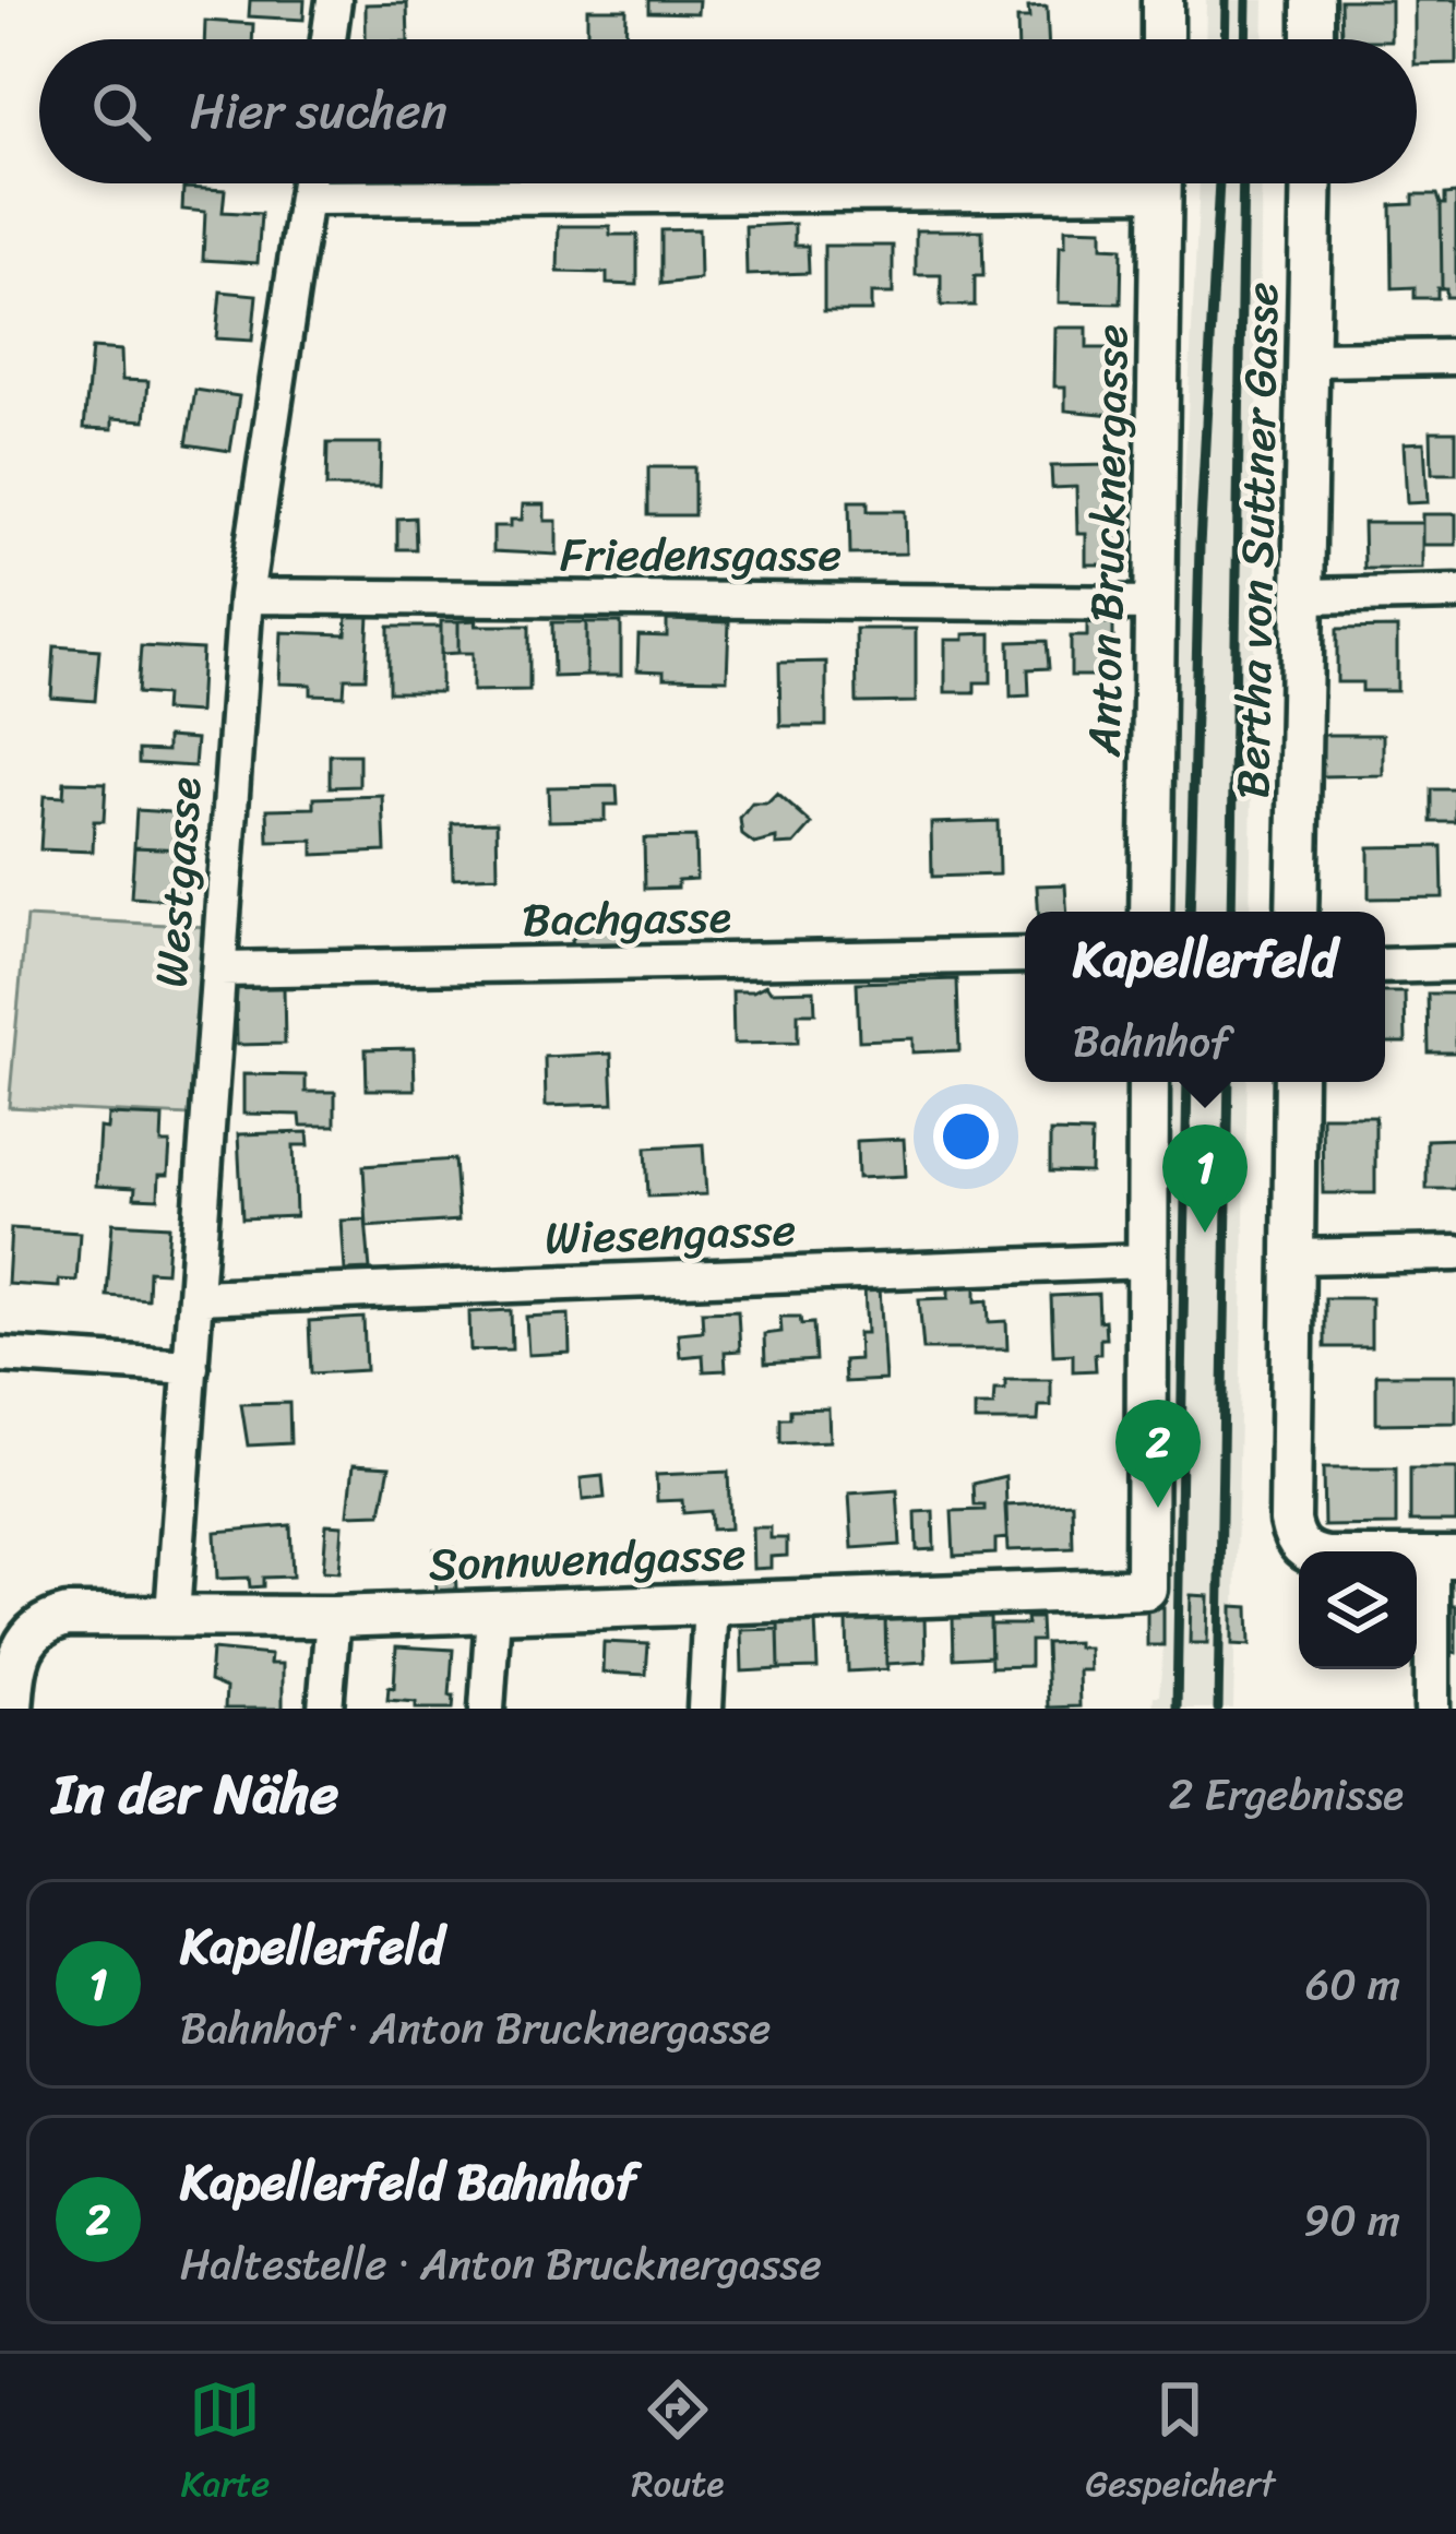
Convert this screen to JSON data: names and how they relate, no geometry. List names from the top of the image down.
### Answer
{
  "streets": {
    "street": [
      "Anton Brucknergasse",
      "Bertha von Suttner Gasse",
      "Friedensgasse",
      "Westgasse",
      "Bachgasse",
      "Wiesengasse",
      "Sonnwendgasse"
    ]
  },
  "crossings": [
    ["Anton Brucknergasse", "Friedensgasse"],
    ["Friedensgasse", "Westgasse"],
    ["Westgasse", "Bachgasse"],
    ["Westgasse", "Wiesengasse"],
    ["Westgasse", "Sonnwendgasse"],
    ["Wiesengasse", "Sonnwendgasse"]
  ],
  "page": {
    "search": "Hier suchen",
    "popup": ["Kapellerfeld", "Bahnhof"],
    "pins": ["1", "2"],
    "heading": ["In der Nähe", "2 Ergebnisse"],
    "list": [
      {
        "mark": "1",
        "name": "Kapellerfeld",
        "note": "Bahnhof · Anton Brucknergasse",
        "value": "60 m"
      },
      {
        "mark": "2",
        "name": "Kapellerfeld Bahnhof",
        "note": "Haltestelle · Anton Brucknergasse",
        "value": "90 m"
      }
    ],
    "nav": ["Karte", "Route", "Gespeichert"]
  }
}
